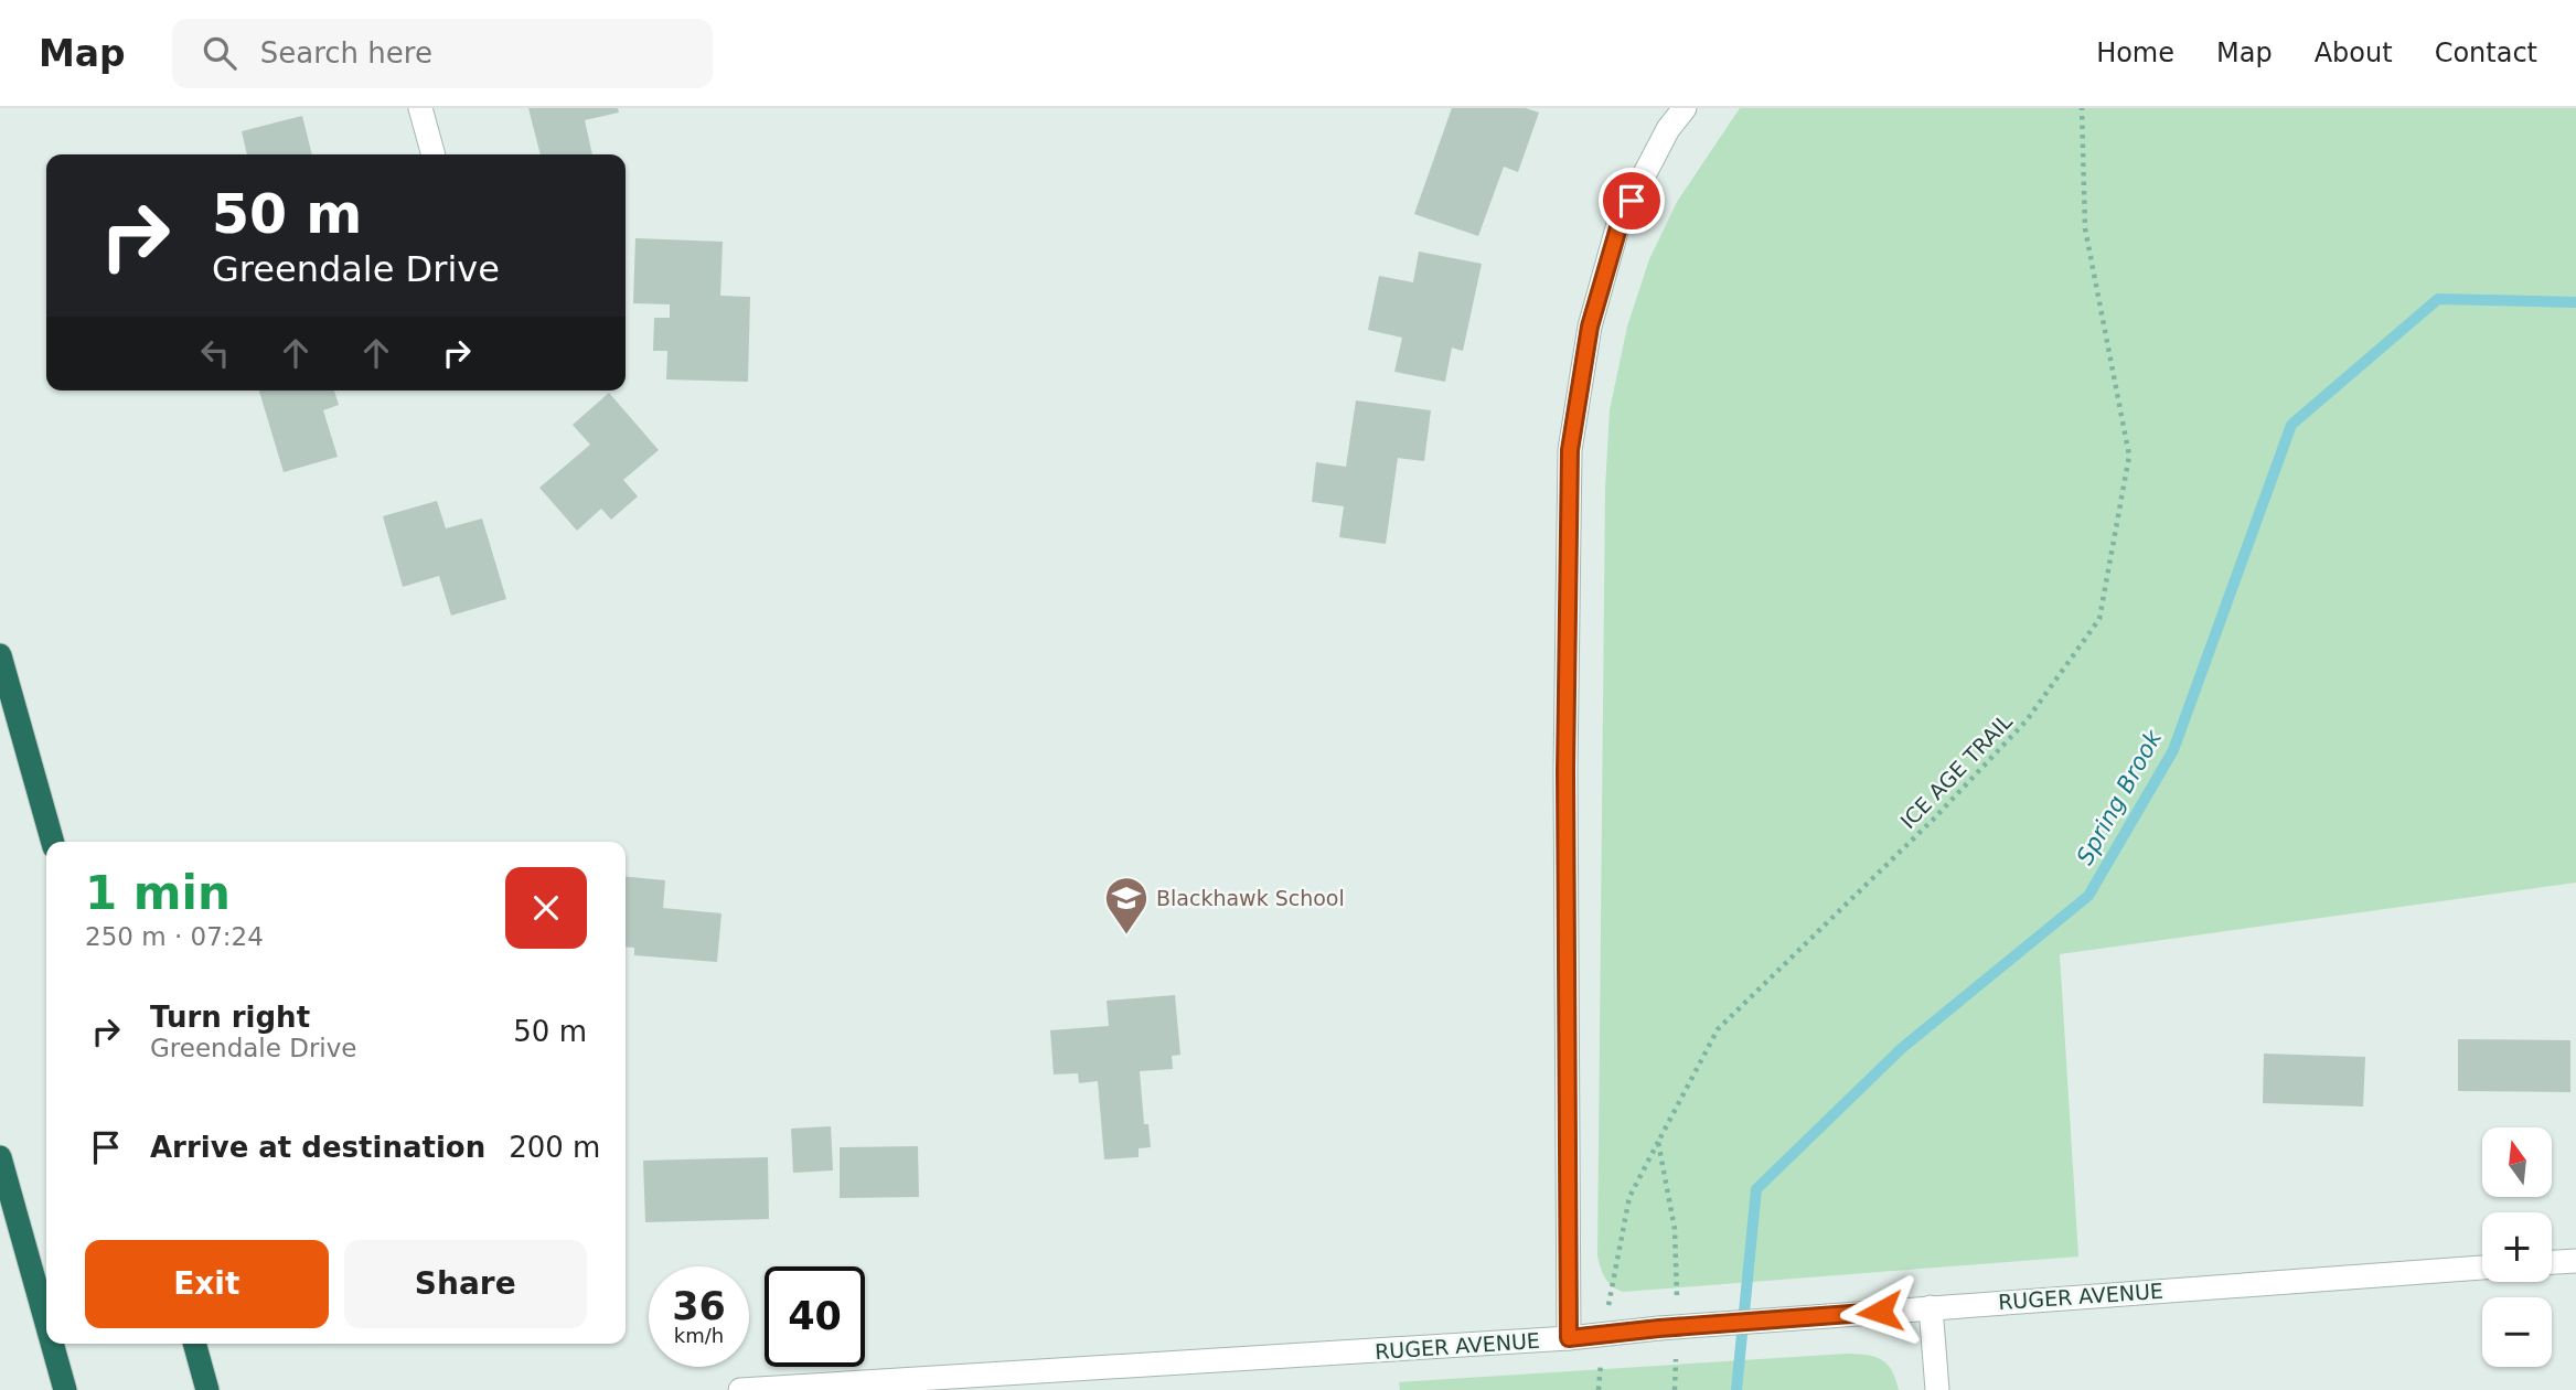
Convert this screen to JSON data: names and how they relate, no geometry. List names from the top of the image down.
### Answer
{
  "streets": {
    "street": ["RUGER AVENUE"],
    "path": ["ICE AGE TRAIL"]
  },
  "crossings": [
    ["ICE AGE TRAIL", "RUGER AVENUE"]
  ],
  "water": ["Spring Brook"],
  "places": {
    "school or university": ["Blackhawk School"]
  },
  "north": "top",
  "page": {
    "header": "Map",
    "search": "Search here",
    "nav": [
      "Home",
      "Map",
      "About",
      "Contact"
    ],
    "turn": ["50 m", "Greendale Drive"],
    "heading": ["1 min", "250 m · 07:24"],
    "list": [
      {
        "name": "Turn right",
        "note": "Greendale Drive",
        "value": "50 m"
      },
      {
        "name": "Arrive at destination",
        "value": "200 m"
      }
    ],
    "map_buttons": ["+", "−"],
    "buttons": ["Exit", "Share"],
    "speed": "36 km/h",
    "limit": "40"
  }
}
